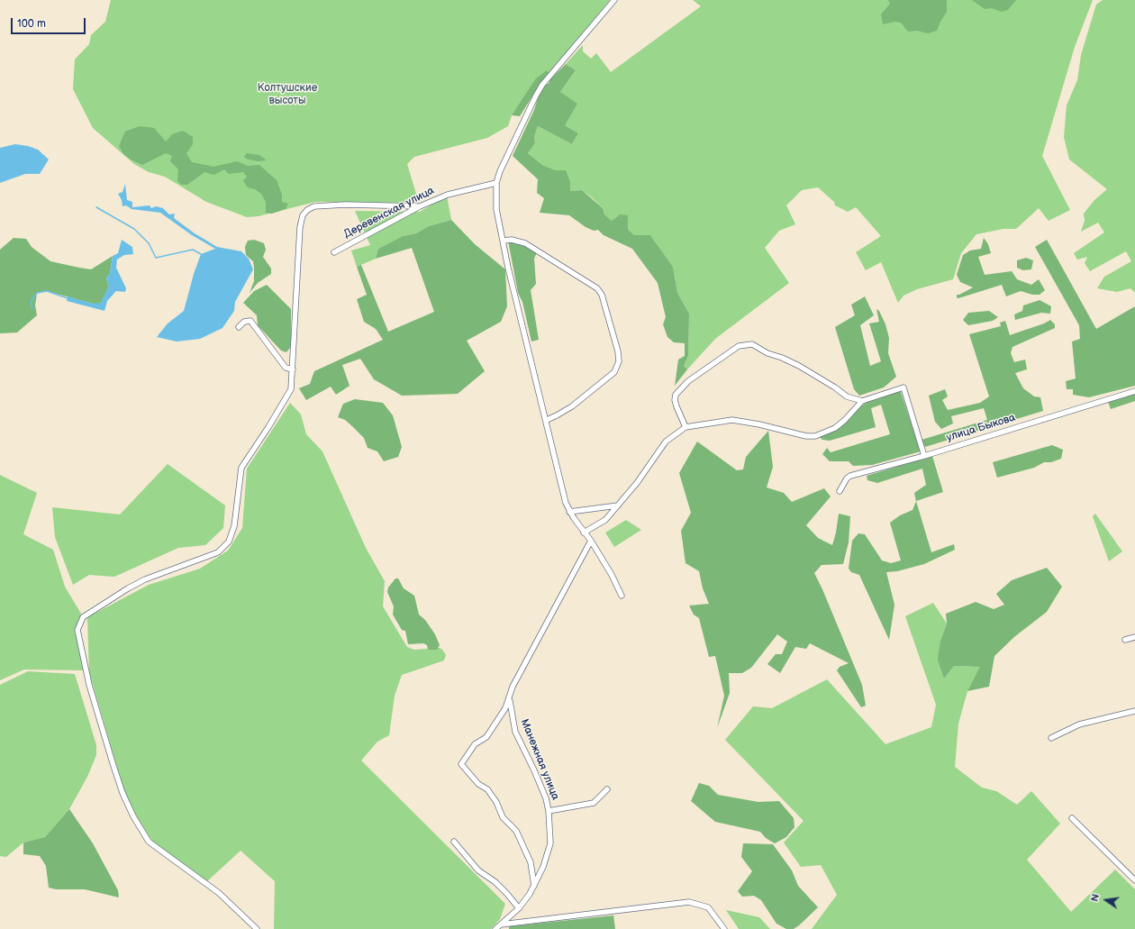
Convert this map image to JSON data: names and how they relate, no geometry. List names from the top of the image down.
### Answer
{
  "streets": {
    "street": ["Деревенская улица", "улица Быкова", "Манежная улица"]
  },
  "parks": ["Колтушские высоты"],
  "scale_bar": "100 m",
  "north": "left"
}
